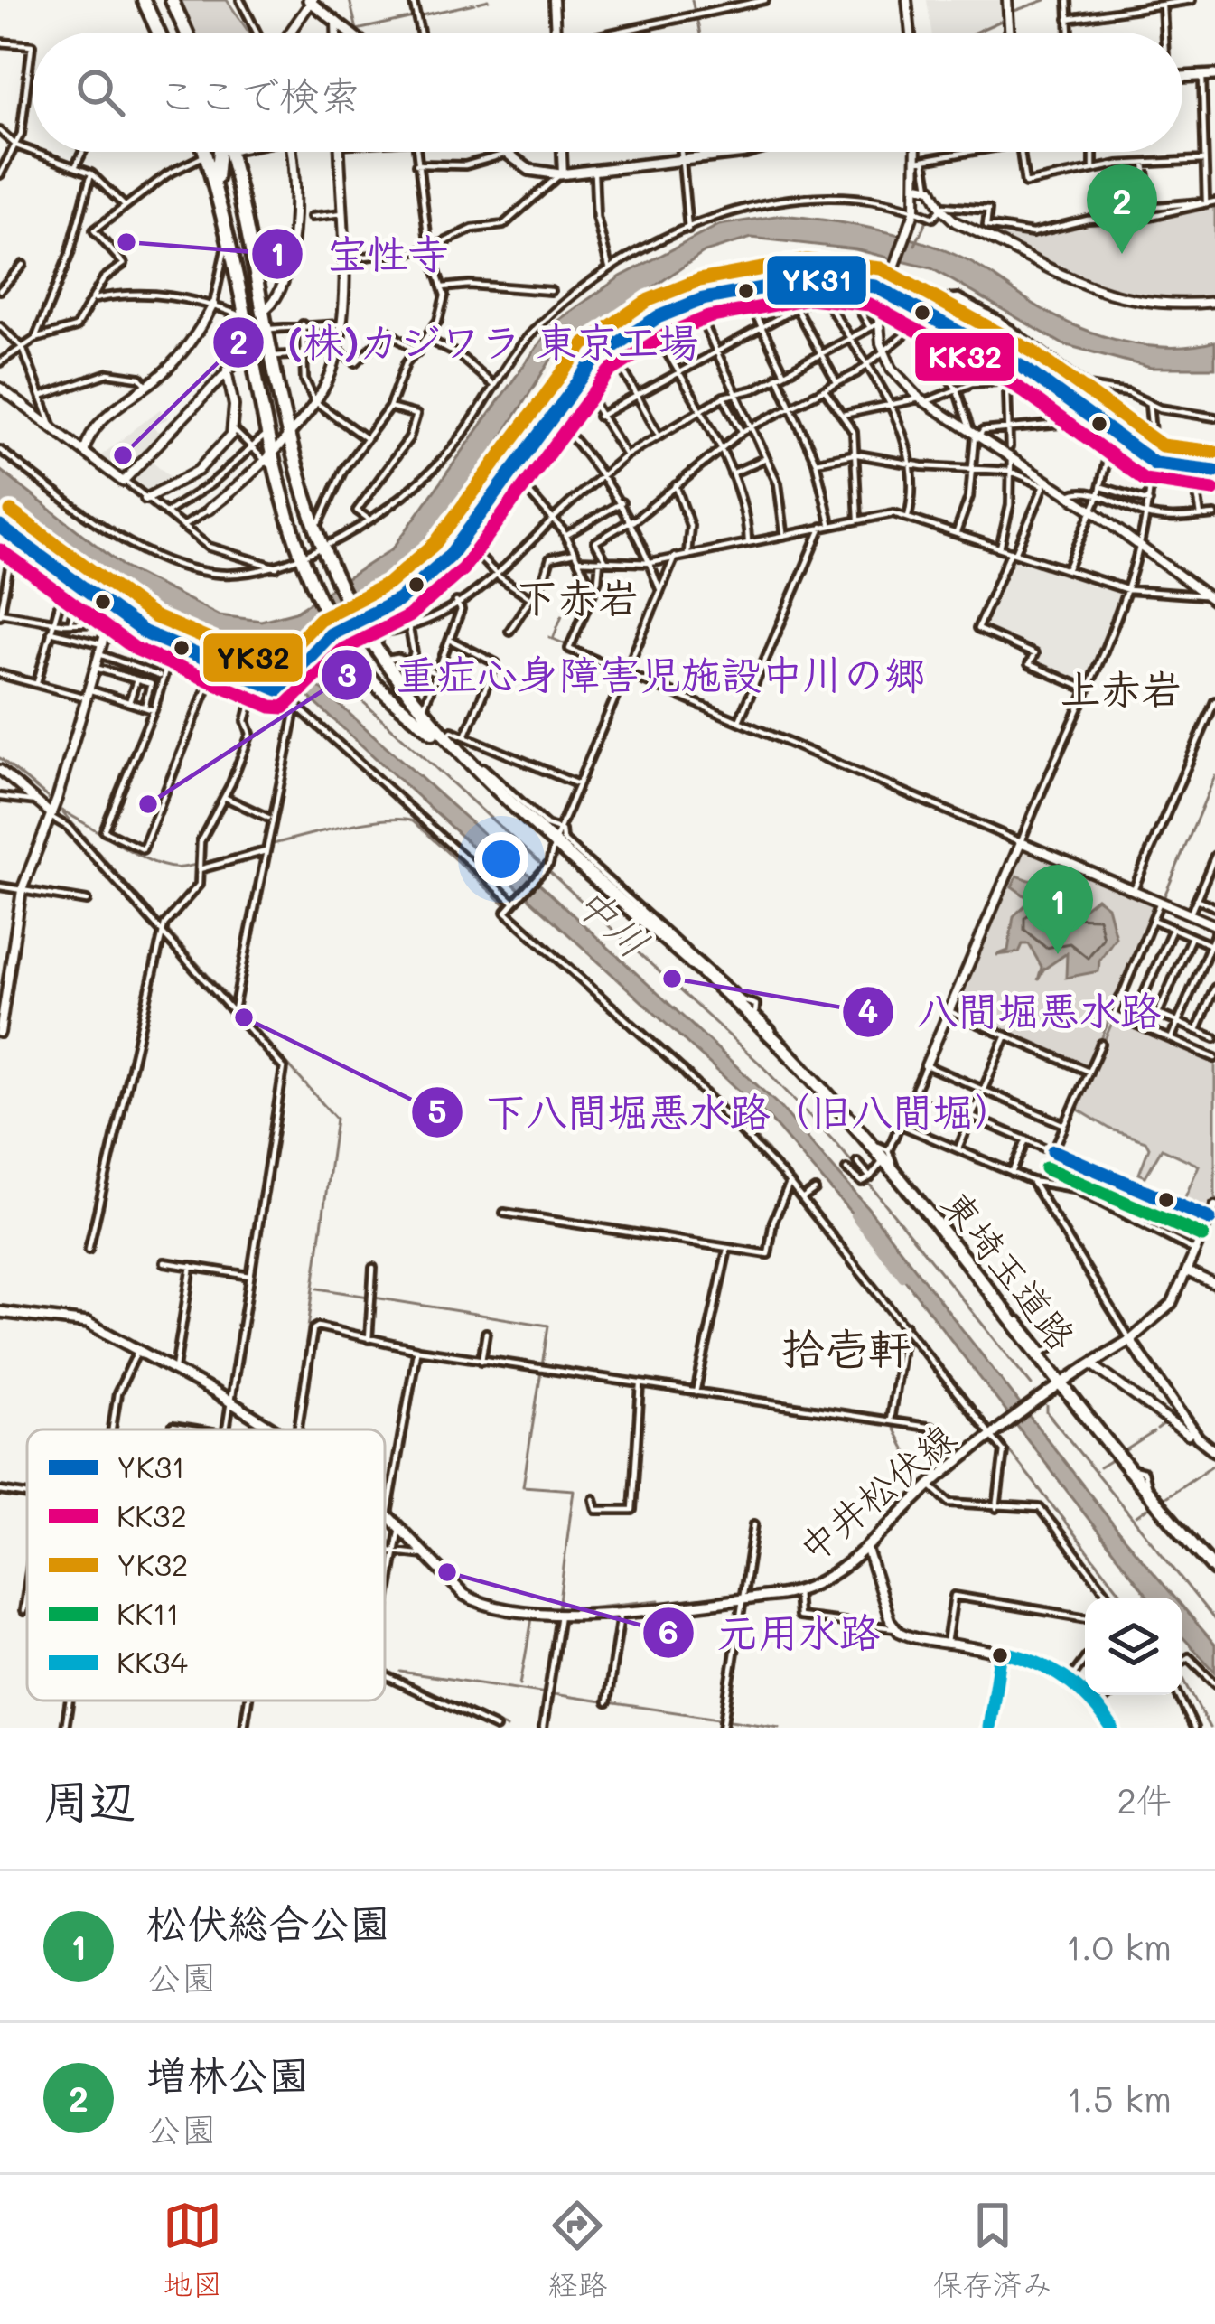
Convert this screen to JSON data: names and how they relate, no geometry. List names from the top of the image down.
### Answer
{
  "streets": {
    "highway": ["東埼玉道路"],
    "main road": ["中井松伏線"]
  },
  "crossings": [
    ["東埼玉道路", "中井松伏線"]
  ],
  "districts": ["下赤岩", "上赤岩", "拾壱軒"],
  "water": ["中川"],
  "places": [
    "宝性寺",
    "(株)カジワラ 東京工場",
    "重症心身障害児施設中川の郷",
    "八間堀悪水路",
    "下八間堀悪水路（旧八間堀）",
    "元用水路"
  ],
  "lines": [
    "transit line YK32",
    "transit line YK31",
    "transit line KK32",
    "transit line KK11",
    "transit line KK34"
  ],
  "legend": [
    "YK31",
    "KK32",
    "YK32",
    "KK11",
    "KK34"
  ],
  "page": {
    "search": "ここで検索",
    "pins": ["2", "1"],
    "heading": ["周辺", "2件"],
    "list": [
      {
        "mark": "1",
        "name": "松伏総合公園",
        "note": "公園",
        "value": "1.0 km"
      },
      {
        "mark": "2",
        "name": "増林公園",
        "note": "公園",
        "value": "1.5 km"
      }
    ],
    "nav": ["地図", "経路", "保存済み"]
  }
}
